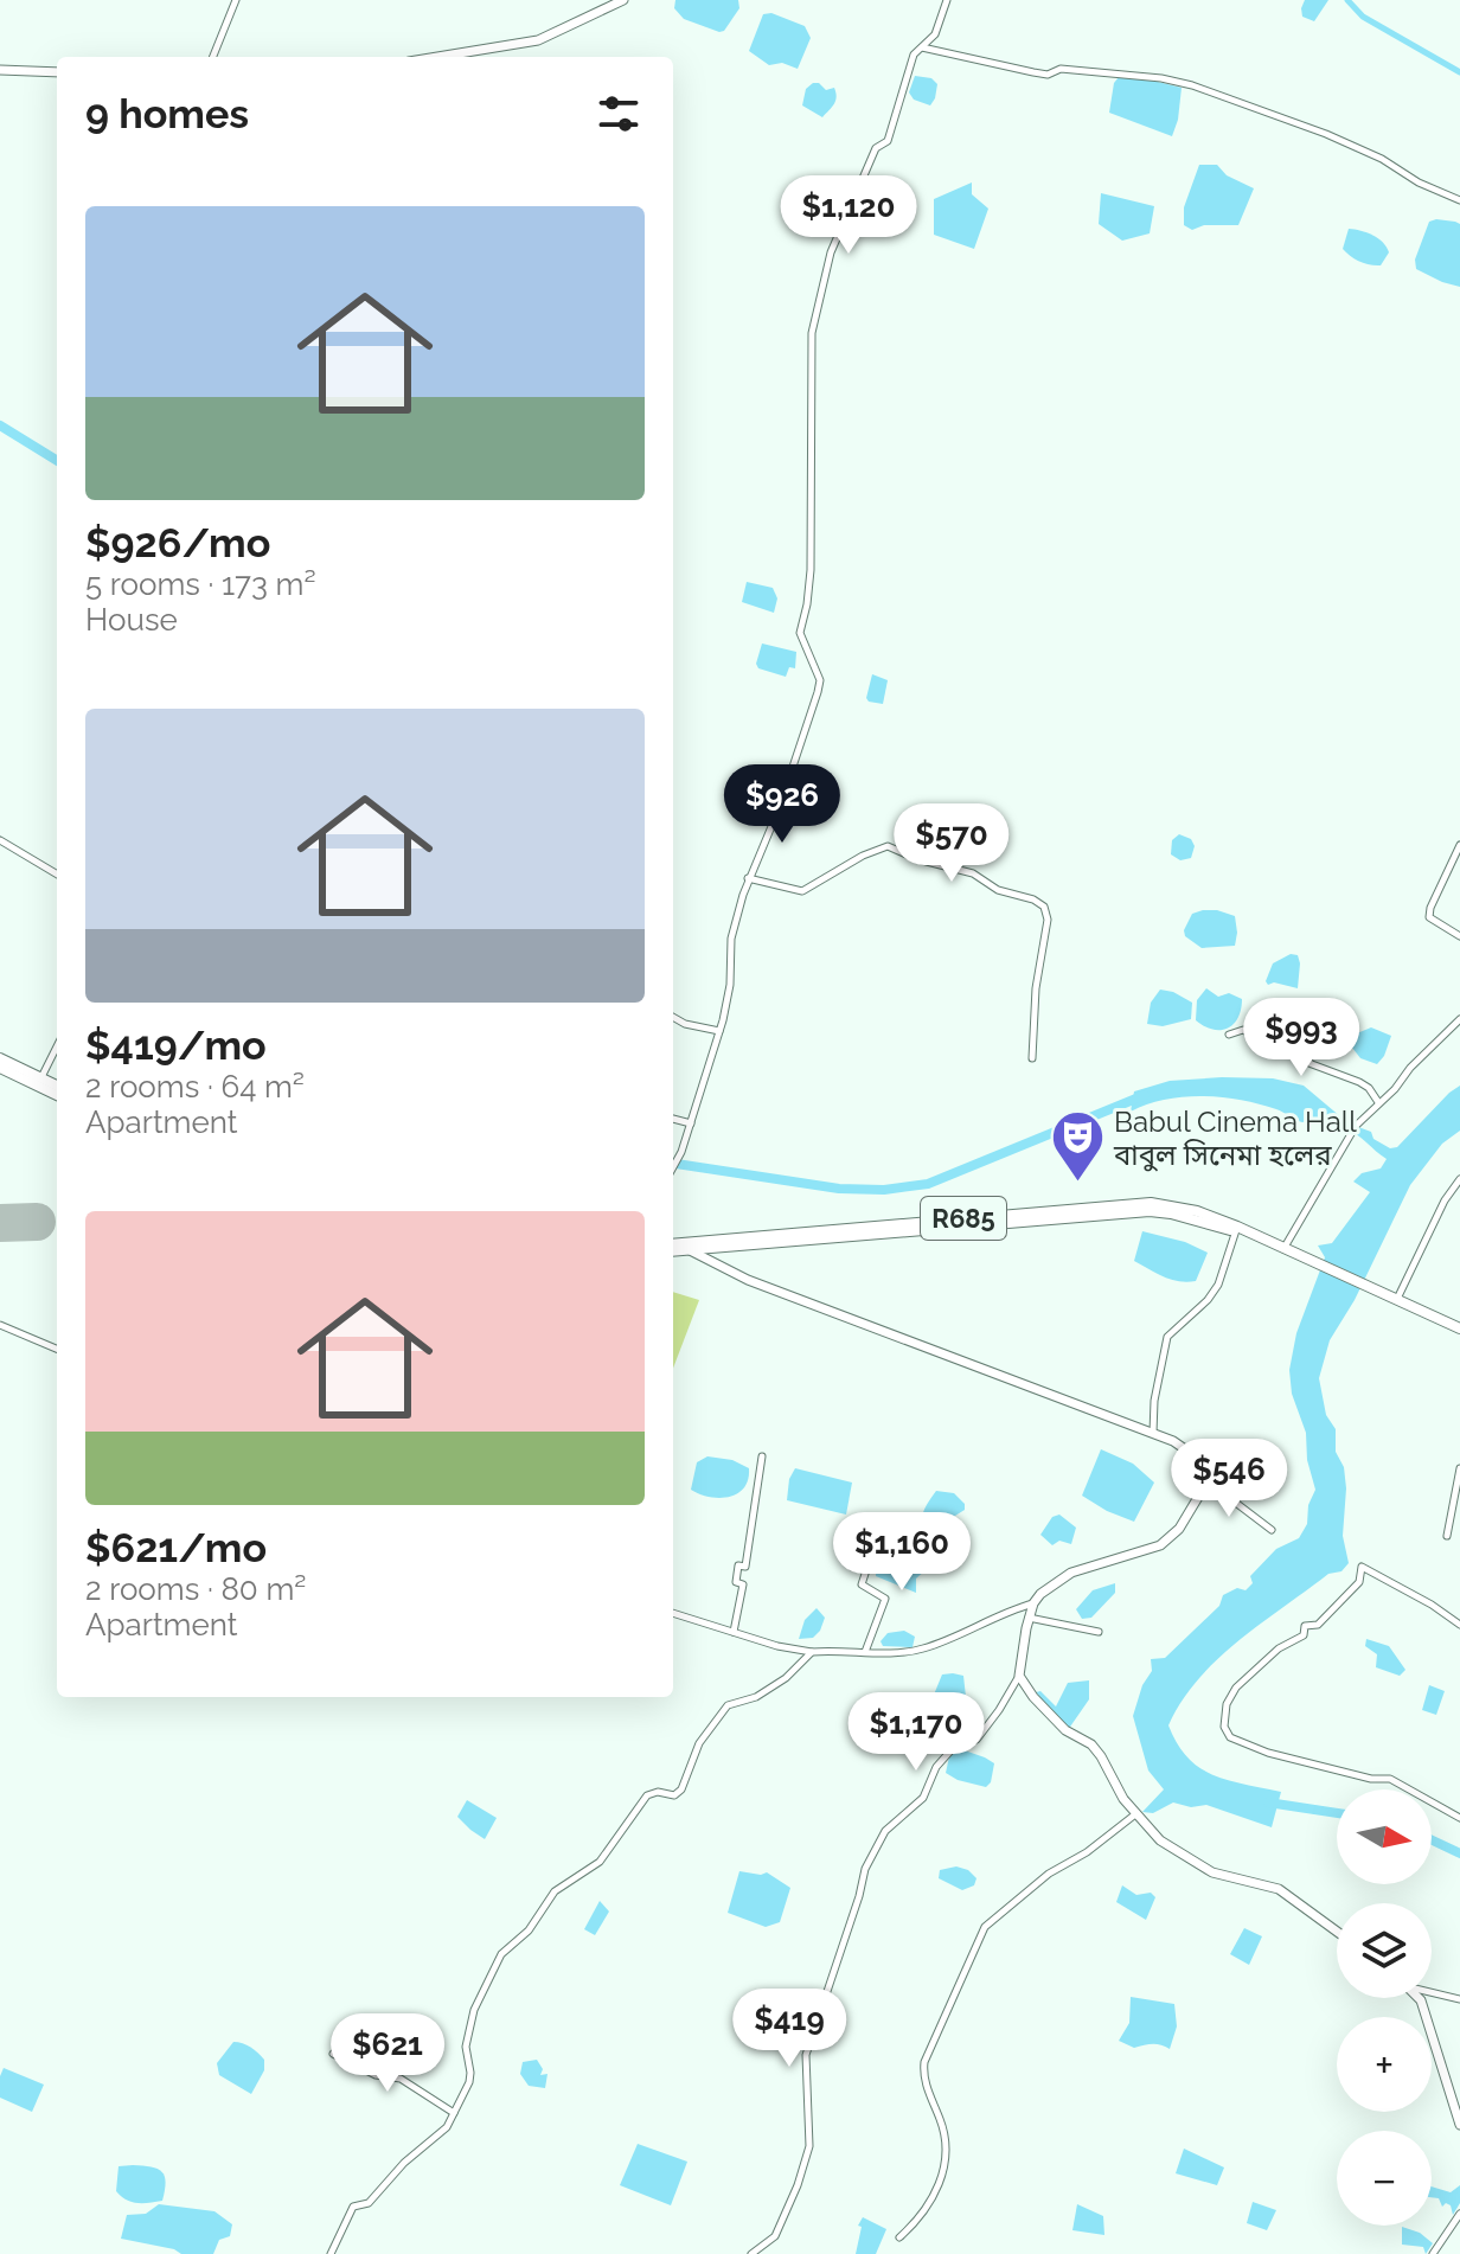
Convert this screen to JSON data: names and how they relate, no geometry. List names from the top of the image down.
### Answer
{
  "streets": {
    "main road": ["R685"]
  },
  "places": {
    "theatre": ["Babul Cinema Hall বাবুল সিনেমা হলের"]
  },
  "north": "right",
  "page": {
    "heading": "9 homes",
    "list": [
      {
        "name": "$926/mo",
        "note": "5 rooms · 173 m² · House"
      },
      {
        "name": "$419/mo",
        "note": "2 rooms · 64 m² · Apartment"
      },
      {
        "name": "$621/mo",
        "note": "2 rooms · 80 m² · Apartment"
      }
    ],
    "price": [
      "$1,120",
      "$926",
      "$570",
      "$993",
      "$546",
      "$1,160",
      "$1,170",
      "$419",
      "$621"
    ],
    "map_buttons": ["+", "−"]
  }
}
